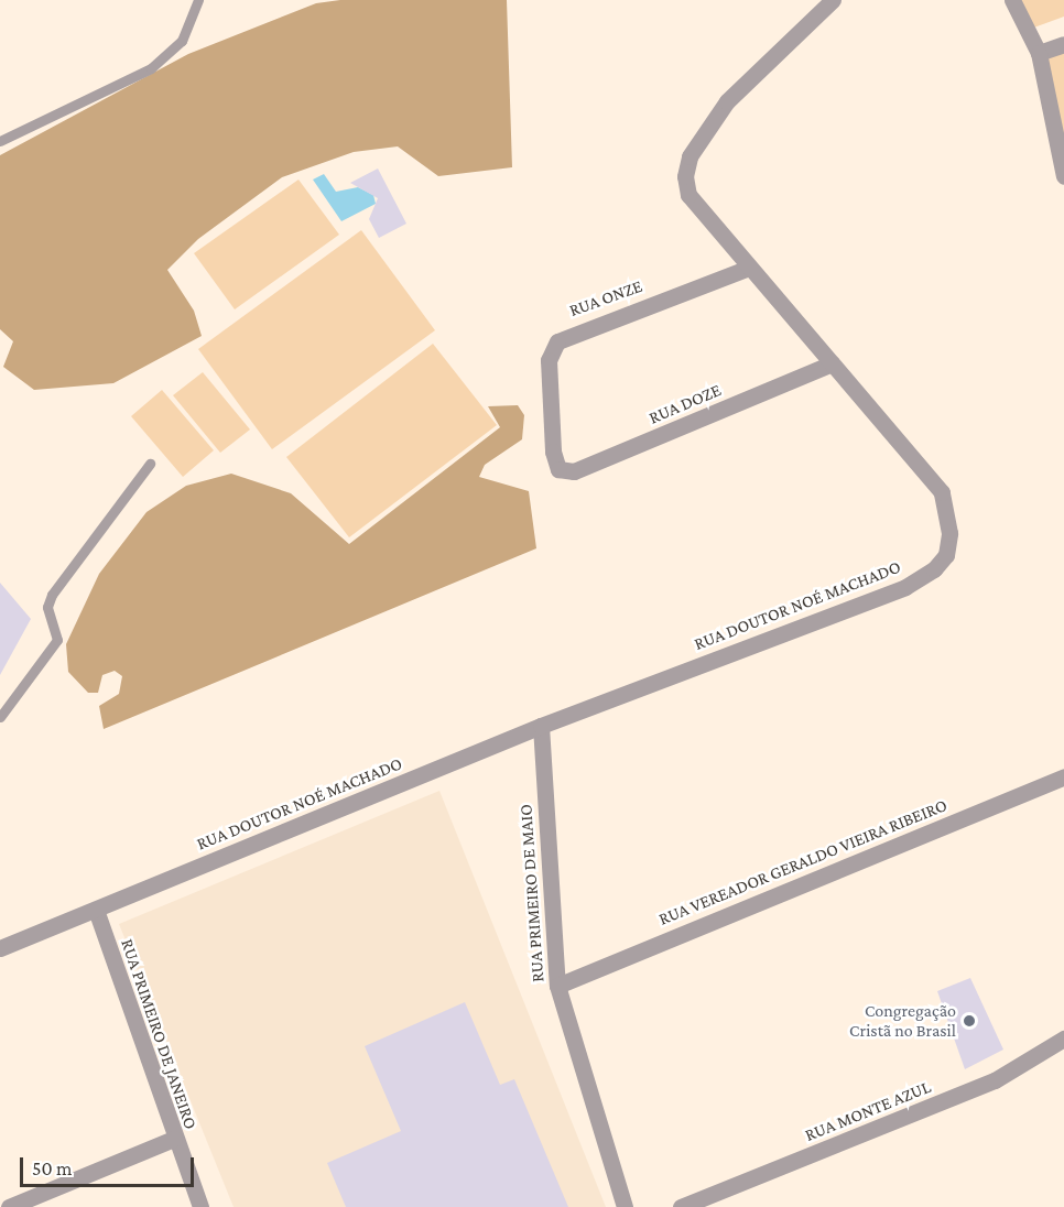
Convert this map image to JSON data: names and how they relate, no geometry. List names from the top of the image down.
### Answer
{
  "streets": {
    "street": [
      "RUA ONZE",
      "RUA DOZE",
      "RUA DOUTOR NOÉ MACHADO",
      "RUA VEREADOR GERALDO VIEIRA RIBEIRO",
      "RUA PRIMEIRO DE MAIO",
      "RUA PRIMEIRO DE JANEIRO",
      "RUA MONTE AZUL"
    ]
  },
  "crossings": [
    ["RUA ONZE", "RUA DOZE"],
    ["RUA ONZE", "RUA DOUTOR NOÉ MACHADO"],
    ["RUA DOZE", "RUA DOUTOR NOÉ MACHADO"],
    ["RUA DOUTOR NOÉ MACHADO", "RUA PRIMEIRO DE MAIO"],
    ["RUA DOUTOR NOÉ MACHADO", "RUA PRIMEIRO DE JANEIRO"],
    ["RUA VEREADOR GERALDO VIEIRA RIBEIRO", "RUA PRIMEIRO DE MAIO"]
  ],
  "places": ["Congregação Cristã no Brasil"],
  "scale_bar": "50 m"
}
